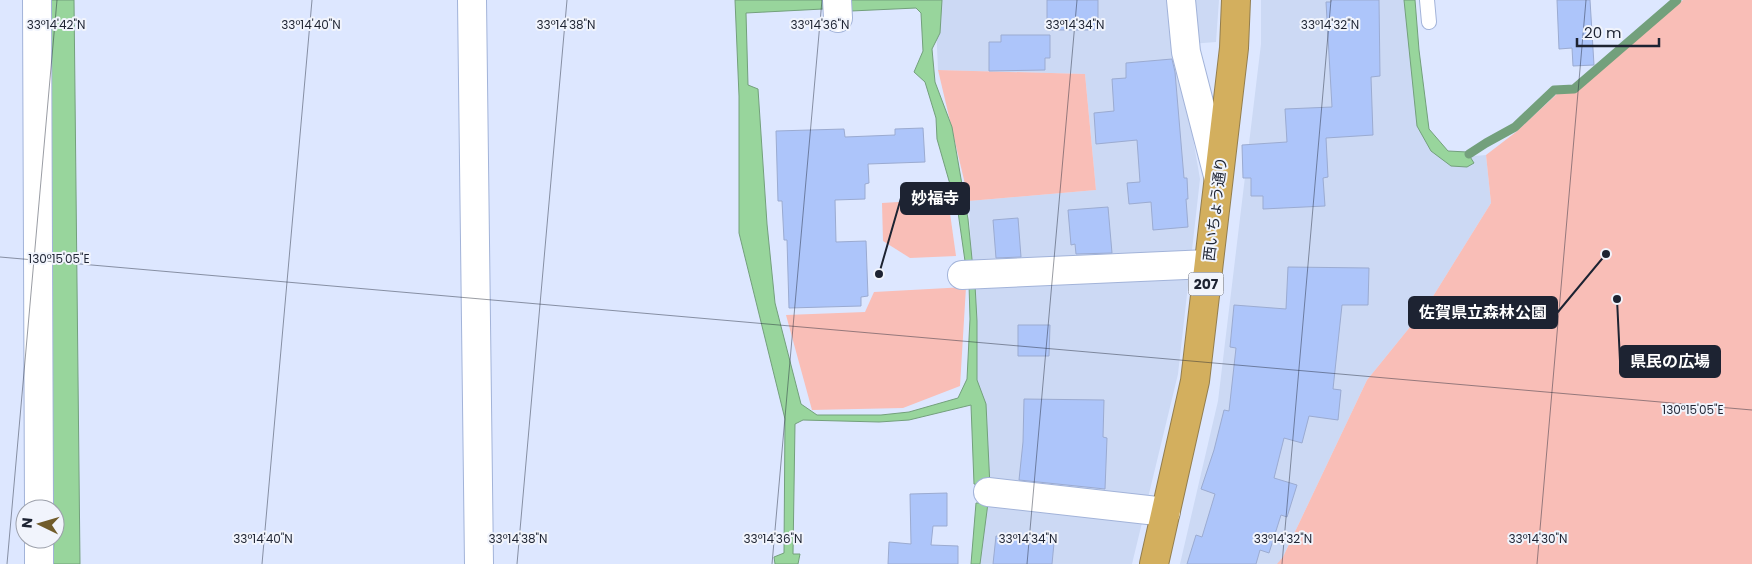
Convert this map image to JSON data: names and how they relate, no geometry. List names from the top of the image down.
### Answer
{
  "streets": {
    "highway": ["西いちょう通り", "207"]
  },
  "places": ["佐賀県立森林公園", "妙福寺", "県民の広場"],
  "scale_bar": "20 m",
  "north": "left",
  "coordinates": [
    "33°14'42\"N",
    "33°14'40\"N",
    "33°14'38\"N",
    "33°14'36\"N",
    "33°14'34\"N",
    "33°14'32\"N",
    "130°15'05\"E",
    "33°14'30\"N"
  ]
}
